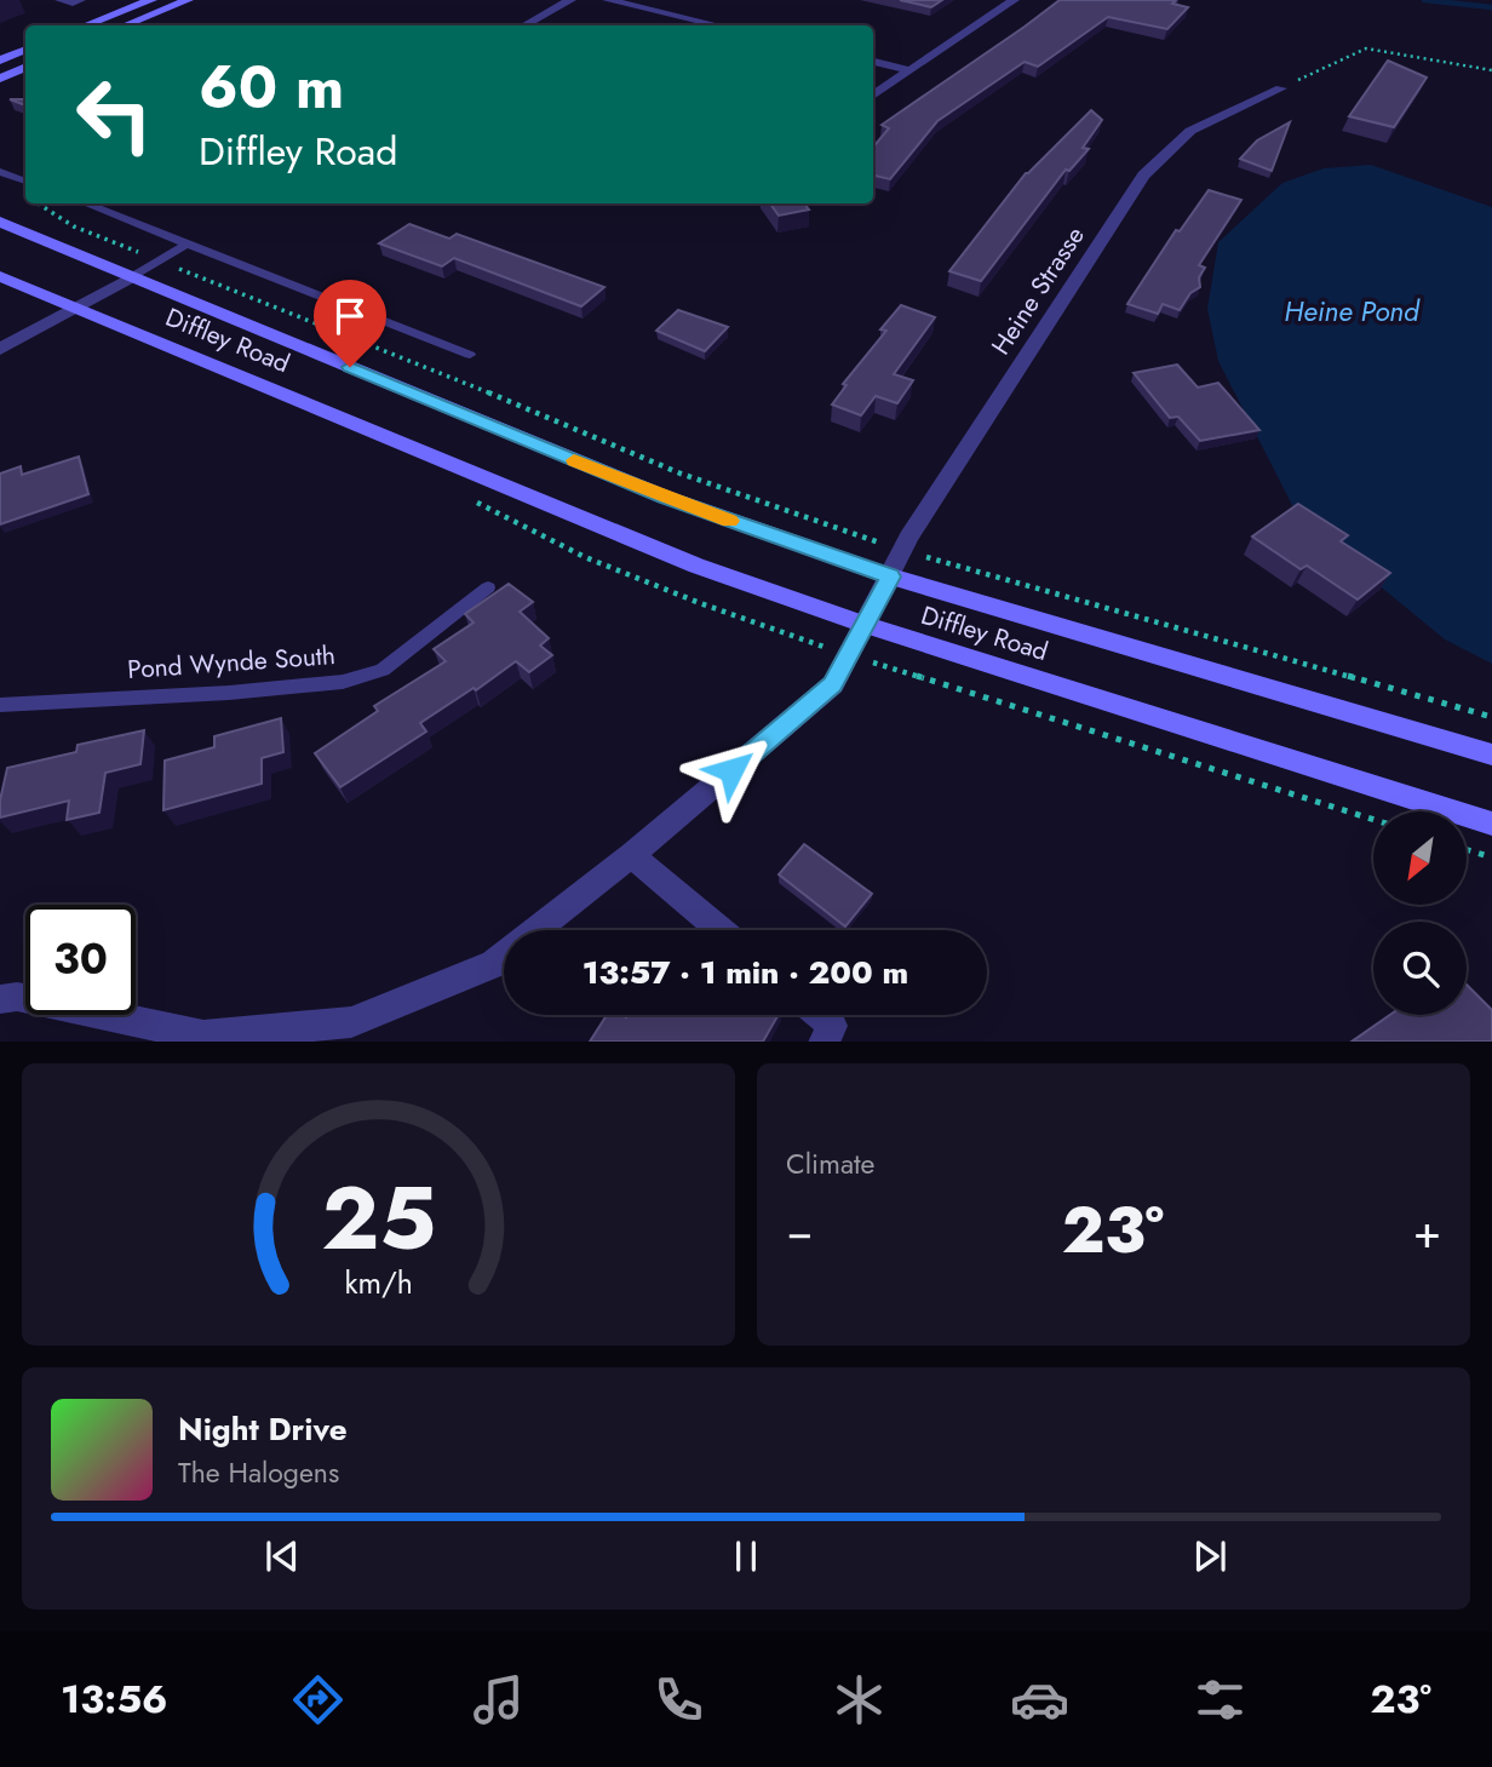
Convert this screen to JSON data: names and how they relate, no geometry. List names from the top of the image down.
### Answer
{
  "streets": {
    "main road": ["Diffley Road"],
    "street": ["Heine Strasse"],
    "lane": ["Pond Wynde South"]
  },
  "crossings": [
    ["Heine Strasse", "Diffley Road"]
  ],
  "water": ["Heine Pond"],
  "north": "bottom left",
  "page": {
    "turn": ["60 m", "Diffley Road"],
    "limit": "30",
    "trip": "13:57 · 1 min · 200 m",
    "tile": "Climate",
    "heat": ["−", "23°", "+"],
    "song": ["Night Drive", "The Halogens"],
    "tabs": ["13:56", "23°"],
    "gauge": ["25", "km/h"]
  }
}
